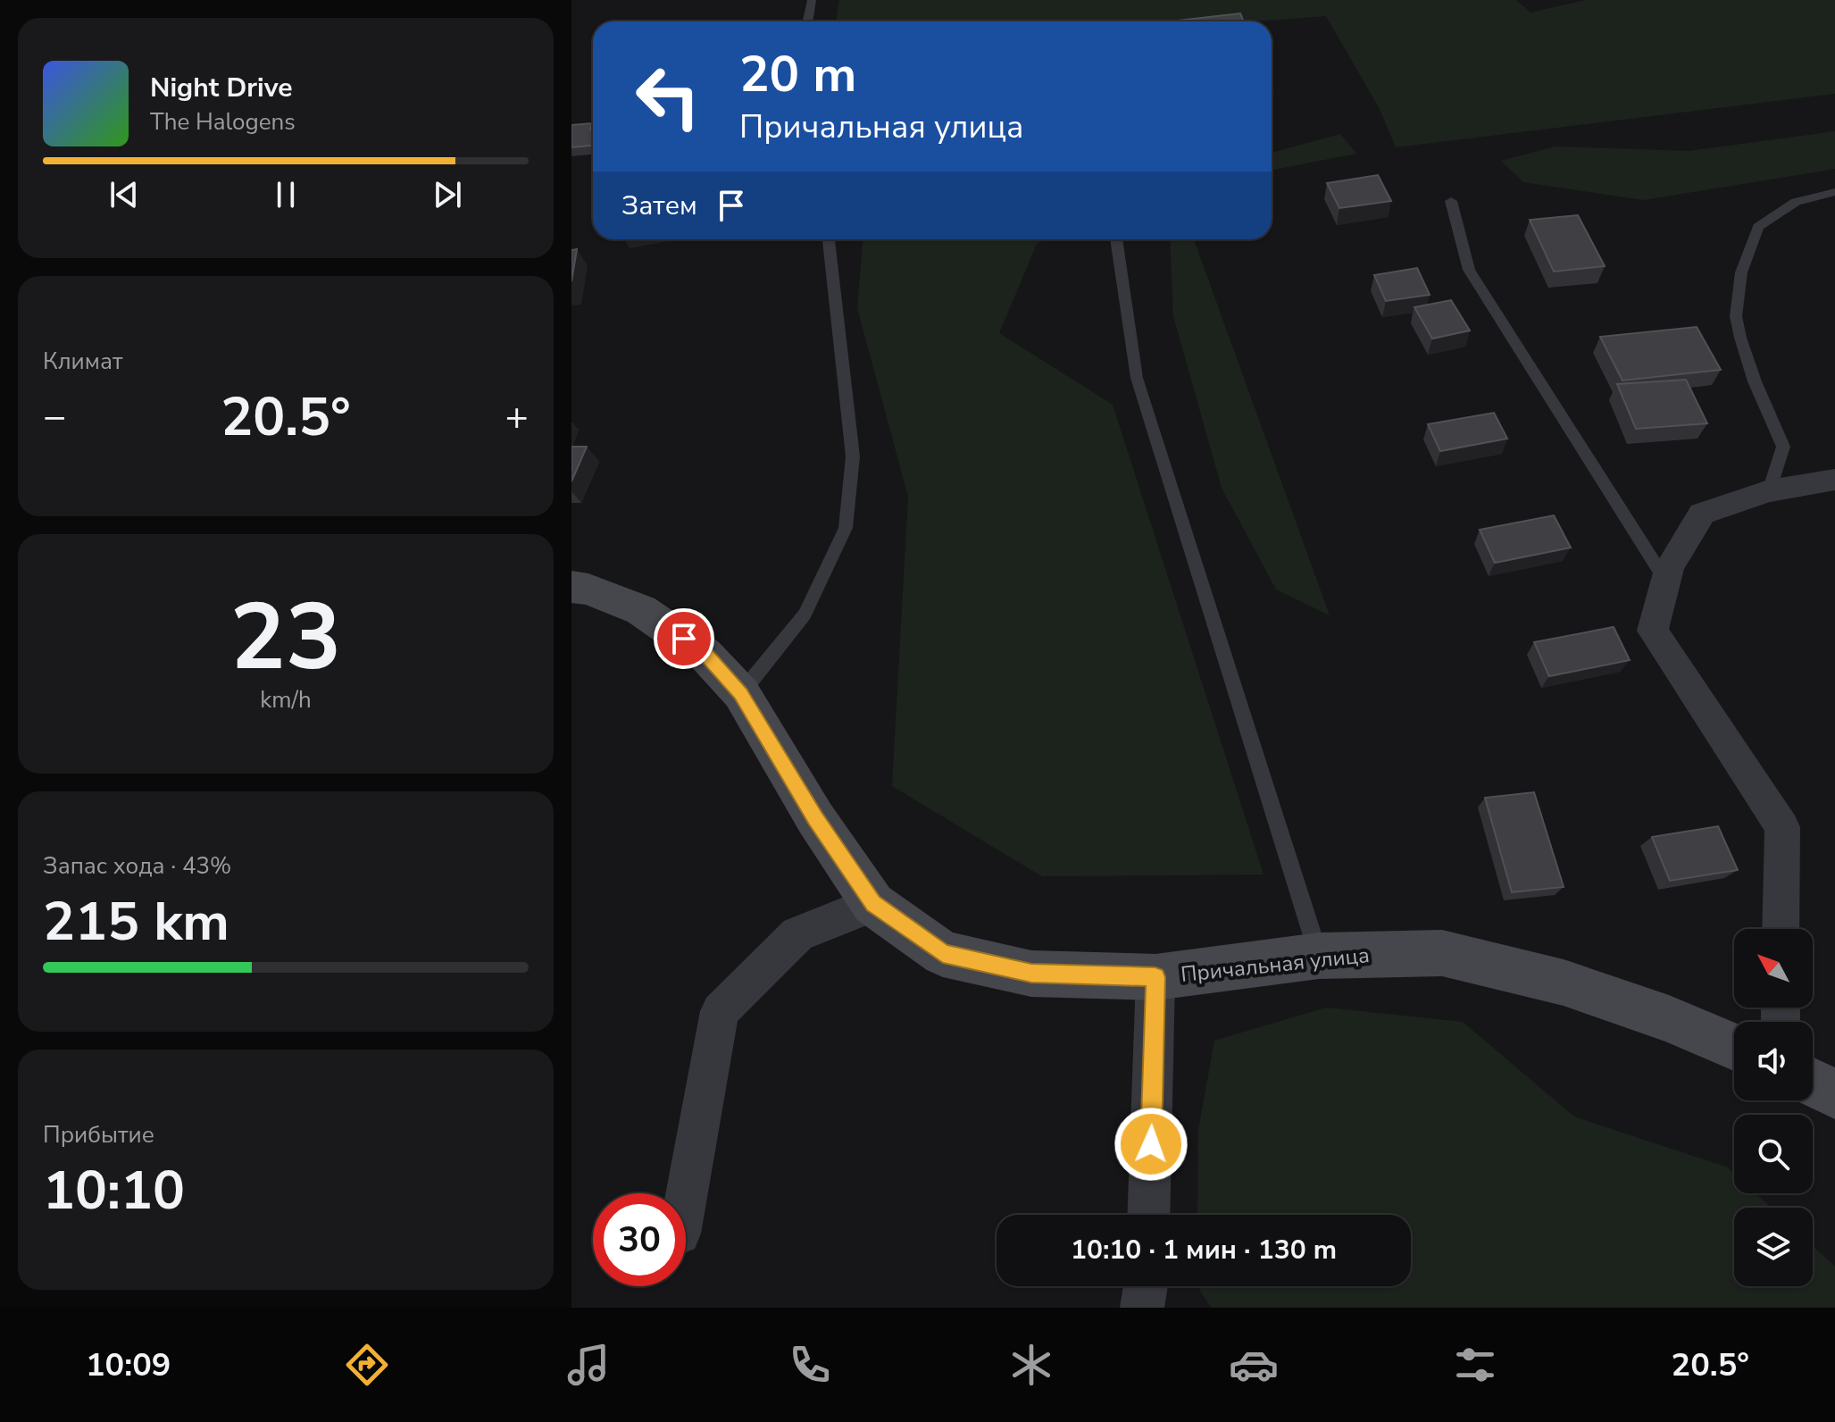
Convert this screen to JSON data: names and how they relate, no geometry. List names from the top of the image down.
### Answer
{
  "streets": {
    "street": ["Причальная улица"]
  },
  "north": "top left",
  "page": {
    "turn": ["20 m", "Причальная улица"],
    "song": ["Night Drive", "The Halogens"],
    "then": "Затем",
    "tile": [
      "Климат",
      ["23", "km/h"],
      ["Запас хода · 43%", "215 km"],
      ["Прибытие", "10:10"]
    ],
    "heat": ["−", "20.5°", "+"],
    "limit": "30",
    "trip": "10:10 · 1 мин · 130 m",
    "tabs": ["10:09", "20.5°"]
  }
}
